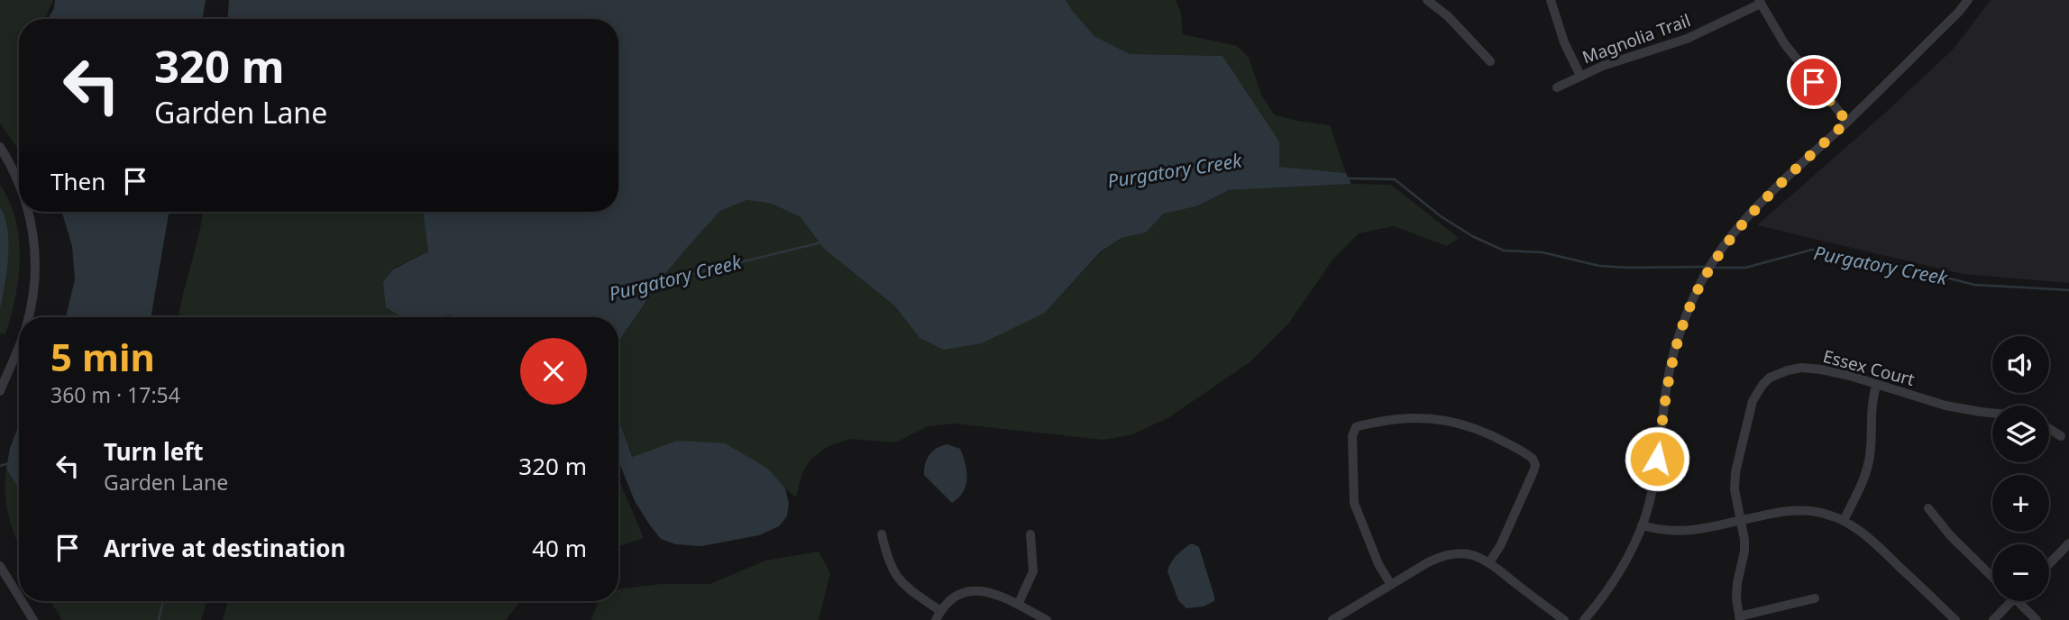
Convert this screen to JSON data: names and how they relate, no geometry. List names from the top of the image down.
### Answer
{
  "streets": {
    "street": ["Magnolia Trail", "Essex Court"]
  },
  "water": ["Purgatory Creek"],
  "page": {
    "turn": ["320 m", "Garden Lane"],
    "then": "Then",
    "heading": ["5 min", "360 m · 17:54"],
    "map_buttons": ["+", "−"],
    "list": [
      {
        "name": "Turn left",
        "note": "Garden Lane",
        "value": "320 m"
      },
      {
        "name": "Arrive at destination",
        "value": "40 m"
      }
    ]
  }
}
